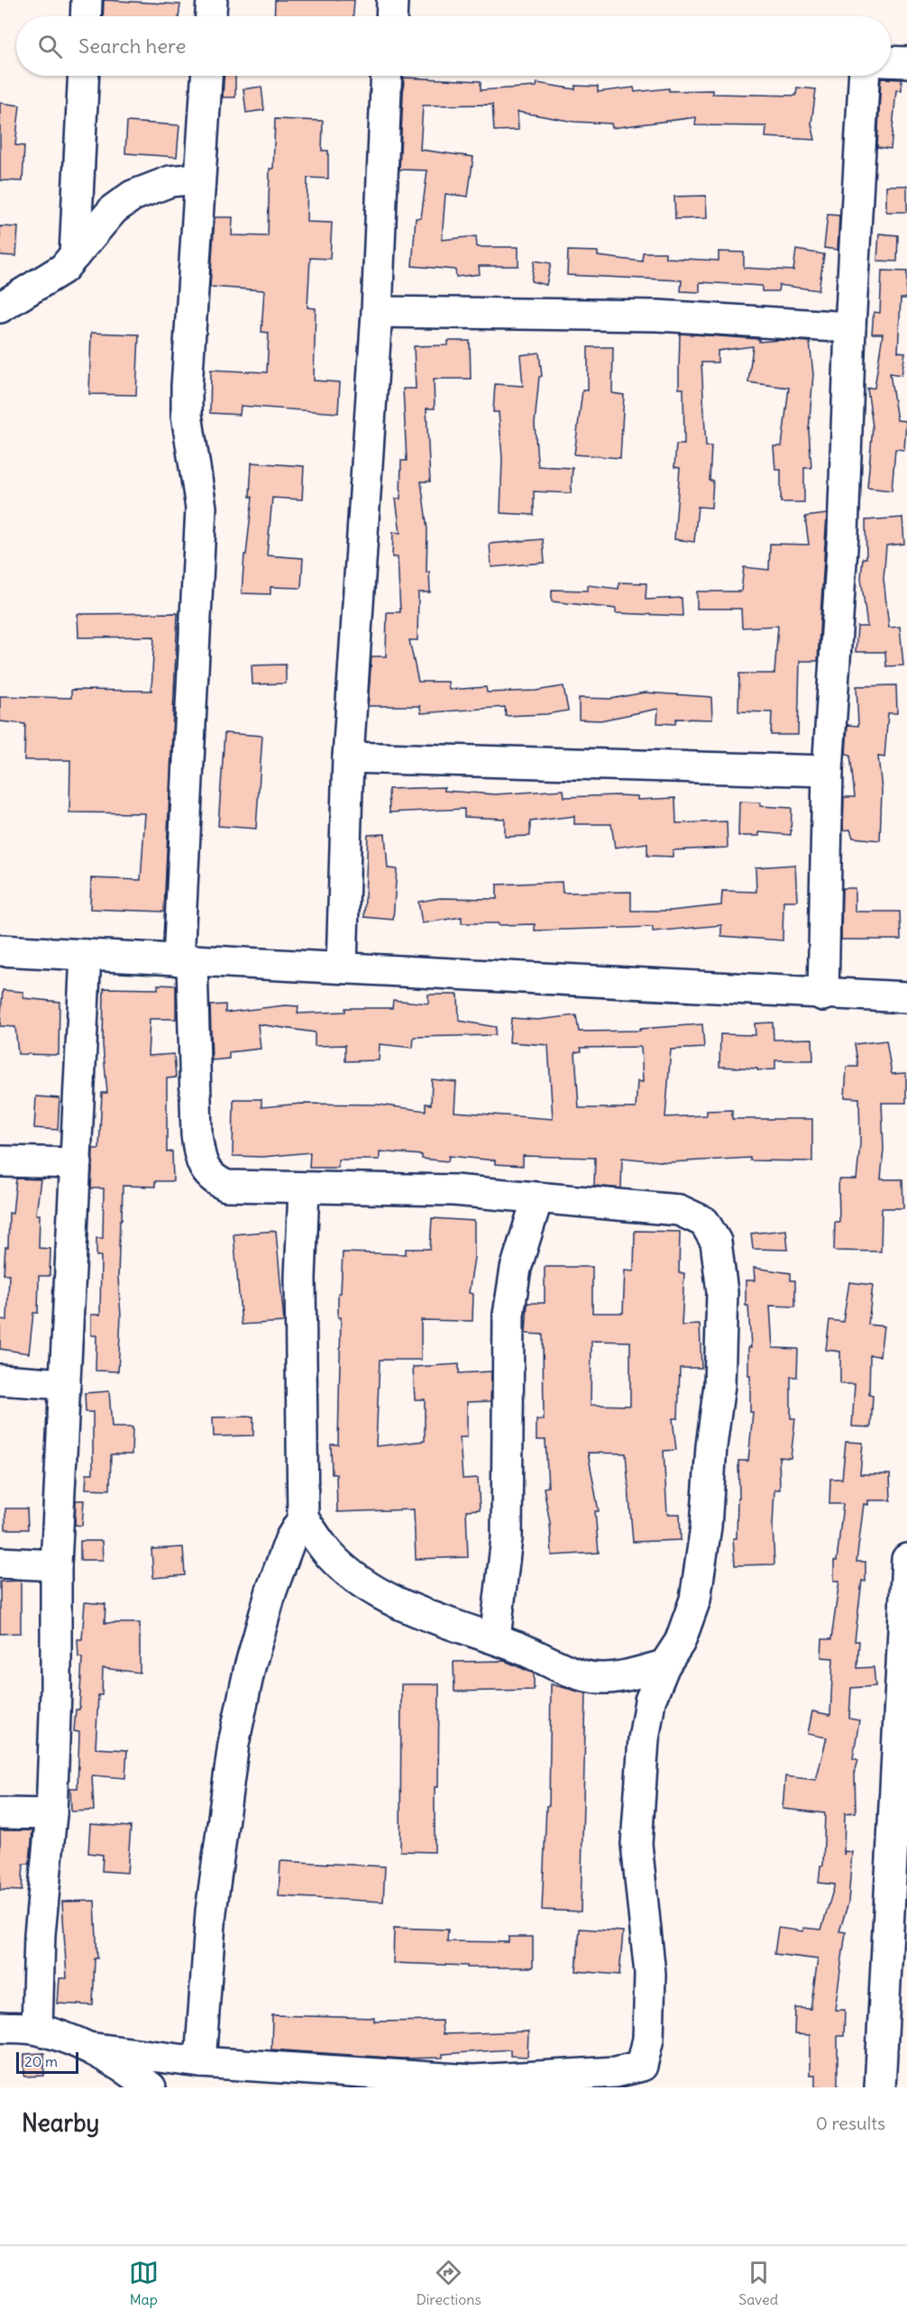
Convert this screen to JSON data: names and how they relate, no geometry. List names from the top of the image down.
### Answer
{
  "scale_bar": "20 m",
  "page": {
    "search": "Search here",
    "scale": "20 m",
    "heading": ["Nearby", "0 results"],
    "nav": ["Map", "Directions", "Saved"]
  }
}
